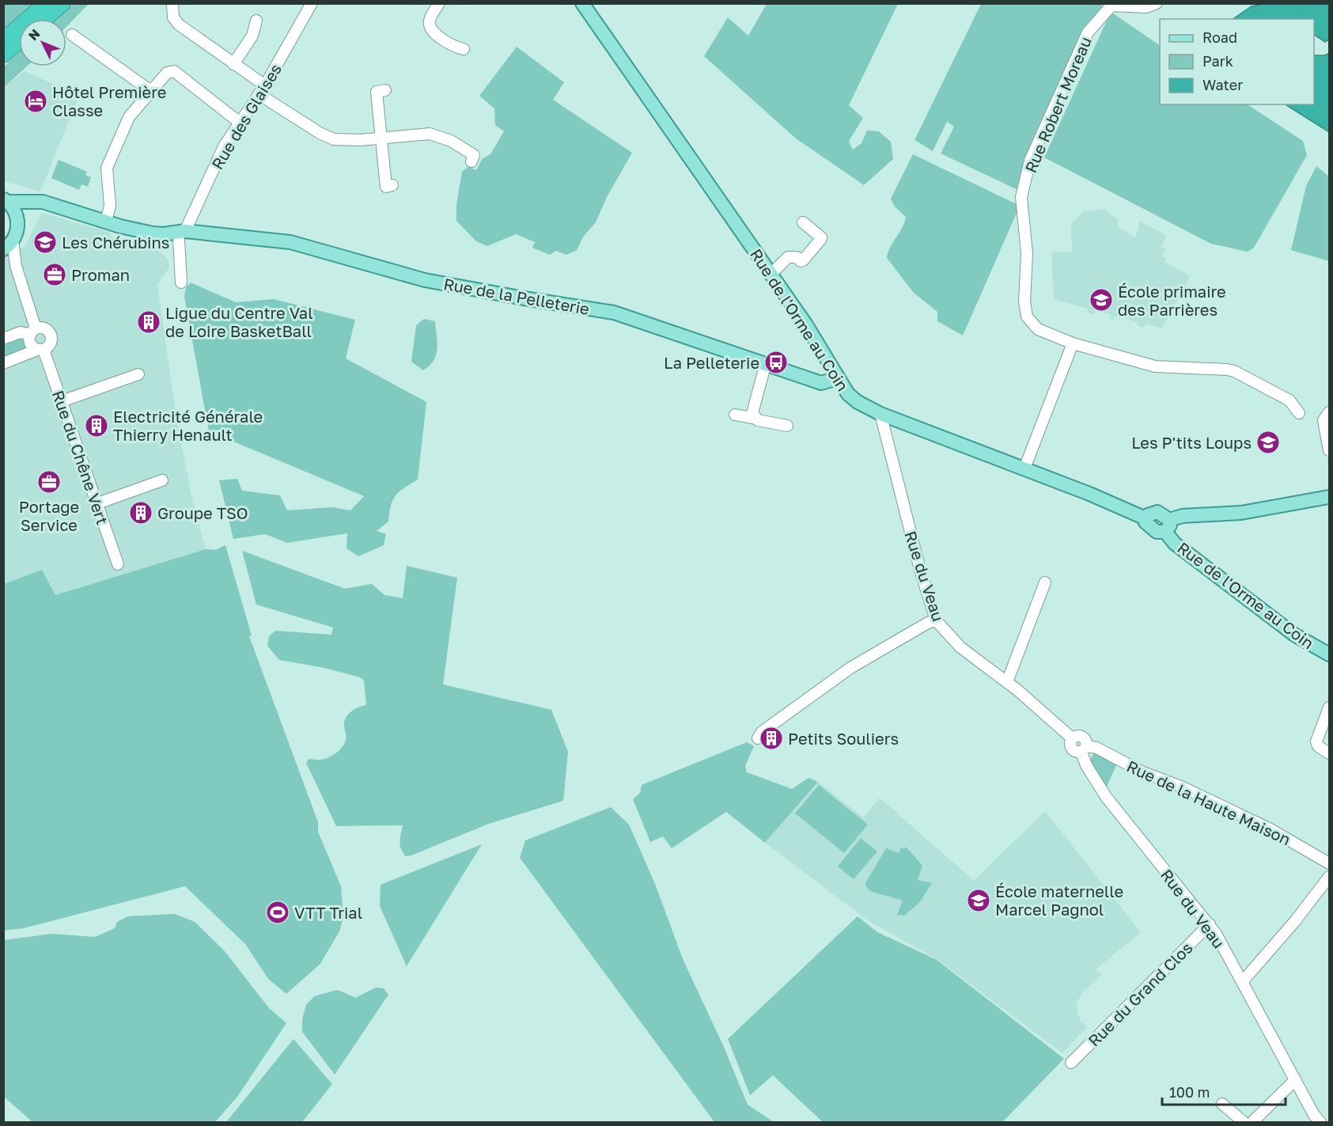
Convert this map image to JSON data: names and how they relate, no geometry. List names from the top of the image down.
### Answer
{
  "streets": {
    "main road": ["Rue de la Pelleterie", "Rue de l'Orme au Coin"],
    "street": [
      "Rue Robert Moreau",
      "Rue des Glaises",
      "Rue du Chêne Vert",
      "Rue du Veau",
      "Rue de la Haute Maison",
      "Rue du Grand Clos"
    ]
  },
  "crossings": [
    ["Rue des Glaises", "Rue de la Pelleterie"],
    ["Rue de la Pelleterie", "Rue de l'Orme au Coin"],
    ["Rue de l'Orme au Coin", "Rue du Veau"],
    ["Rue du Veau", "Rue de la Haute Maison"],
    ["Rue du Veau", "Rue du Grand Clos"]
  ],
  "places": {
    "hotel": ["Hôtel Première Classe"],
    "school or university": [
      "Les Chérubins",
      "École primaire des Parrières",
      "Les P'tits Loups",
      "École maternelle Marcel Pagnol"
    ],
    "office": ["Proman", "Portage Service"],
    "building": [
      "Ligue du Centre Val de Loire BasketBall",
      "Electricité Générale Thierry Henault",
      "Groupe TSO",
      "Petits Souliers"
    ],
    "bus stop": ["La Pelleterie"],
    "sports": ["VTT Trial"]
  },
  "legend": ["Road", "Park", "Water"],
  "scale_bar": "100 m",
  "north": "top left"
}
